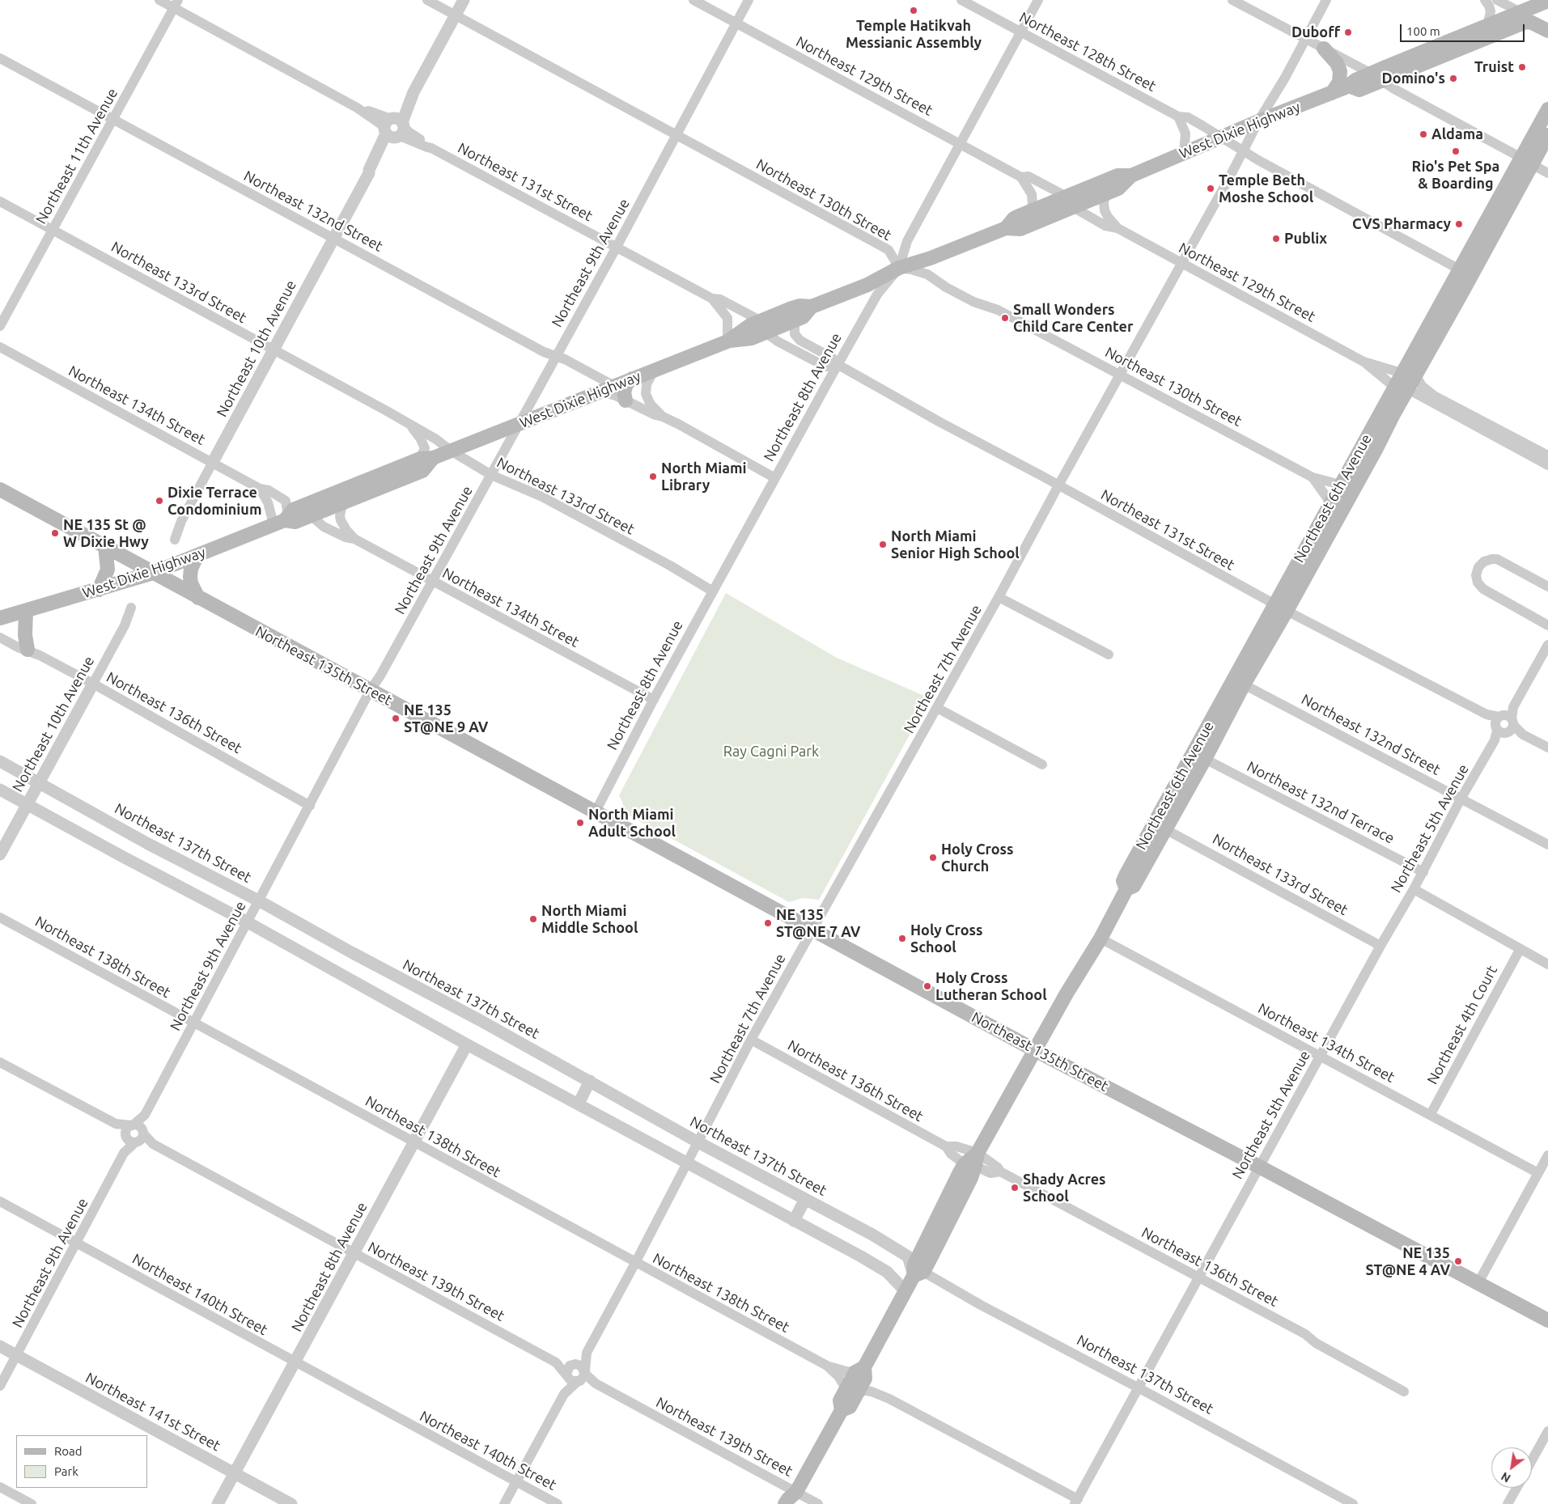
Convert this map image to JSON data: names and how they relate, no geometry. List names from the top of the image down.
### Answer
{
  "streets": {
    "main road": ["West Dixie Highway", "Northeast 6th Avenue", "Northeast 135th Street"],
    "street": [
      "Northeast 128th Street",
      "Northeast 129th Street",
      "Northeast 11th Avenue",
      "Northeast 131st Street",
      "Northeast 130th Street",
      "Northeast 132nd Street",
      "Northeast 9th Avenue",
      "Northeast 133rd Street",
      "Northeast 10th Avenue",
      "Northeast 8th Avenue",
      "Northeast 134th Street",
      "Northeast 7th Avenue",
      "Northeast 136th Street",
      "Northeast 132nd Terrace",
      "Northeast 5th Avenue",
      "Northeast 137th Street",
      "Northeast 138th Street",
      "Northeast 4th Court",
      "Northeast 139th Street",
      "Northeast 140th Street",
      "Northeast 141st Street"
    ]
  },
  "crossings": [
    ["Northeast 128th Street", "West Dixie Highway"],
    ["Northeast 128th Street", "Northeast 8th Avenue"],
    ["Northeast 128th Street", "Northeast 6th Avenue"],
    ["Northeast 128th Street", "Northeast 7th Avenue"],
    ["Northeast 129th Street", "West Dixie Highway"],
    ["Northeast 129th Street", "Northeast 9th Avenue"],
    ["Northeast 129th Street", "Northeast 8th Avenue"],
    ["Northeast 129th Street", "Northeast 6th Avenue"],
    ["Northeast 129th Street", "Northeast 7th Avenue"],
    ["West Dixie Highway", "Northeast 131st Street"],
    ["West Dixie Highway", "Northeast 130th Street"],
    ["West Dixie Highway", "Northeast 132nd Street"],
    ["West Dixie Highway", "Northeast 9th Avenue"],
    ["West Dixie Highway", "Northeast 133rd Street"],
    ["West Dixie Highway", "Northeast 8th Avenue"],
    ["West Dixie Highway", "Northeast 134th Street"],
    ["West Dixie Highway", "Northeast 135th Street"],
    ["West Dixie Highway", "Northeast 7th Avenue"],
    ["Northeast 11th Avenue", "Northeast 131st Street"],
    ["Northeast 11th Avenue", "Northeast 132nd Street"],
    ["Northeast 11th Avenue", "Northeast 133rd Street"],
    ["Northeast 131st Street", "Northeast 9th Avenue"],
    ["Northeast 131st Street", "Northeast 10th Avenue"],
    ["Northeast 131st Street", "Northeast 8th Avenue"],
    ["Northeast 131st Street", "Northeast 6th Avenue"],
    ["Northeast 131st Street", "Northeast 7th Avenue"],
    ["Northeast 131st Street", "Northeast 5th Avenue"],
    ["Northeast 130th Street", "Northeast 9th Avenue"],
    ["Northeast 130th Street", "Northeast 10th Avenue"],
    ["Northeast 130th Street", "Northeast 8th Avenue"],
    ["Northeast 130th Street", "Northeast 6th Avenue"],
    ["Northeast 130th Street", "Northeast 7th Avenue"],
    ["Northeast 132nd Street", "Northeast 9th Avenue"],
    ["Northeast 132nd Street", "Northeast 10th Avenue"],
    ["Northeast 132nd Street", "Northeast 6th Avenue"],
    ["Northeast 132nd Street", "Northeast 5th Avenue"],
    ["Northeast 9th Avenue", "Northeast 133rd Street"],
    ["Northeast 9th Avenue", "Northeast 134th Street"],
    ["Northeast 9th Avenue", "Northeast 135th Street"],
    ["Northeast 9th Avenue", "Northeast 136th Street"],
    ["Northeast 9th Avenue", "Northeast 137th Street"],
    ["Northeast 9th Avenue", "Northeast 138th Street"],
    ["Northeast 9th Avenue", "Northeast 139th Street"],
    ["Northeast 9th Avenue", "Northeast 140th Street"],
    ["Northeast 9th Avenue", "Northeast 141st Street"],
    ["Northeast 133rd Street", "Northeast 10th Avenue"],
    ["Northeast 133rd Street", "Northeast 8th Avenue"],
    ["Northeast 133rd Street", "Northeast 6th Avenue"],
    ["Northeast 133rd Street", "Northeast 5th Avenue"],
    ["Northeast 10th Avenue", "Northeast 134th Street"],
    ["Northeast 10th Avenue", "Northeast 136th Street"],
    ["Northeast 10th Avenue", "Northeast 137th Street"],
    ["Northeast 8th Avenue", "Northeast 134th Street"],
    ["Northeast 8th Avenue", "Northeast 135th Street"],
    ["Northeast 8th Avenue", "Northeast 138th Street"],
    ["Northeast 8th Avenue", "Northeast 139th Street"],
    ["Northeast 8th Avenue", "Northeast 140th Street"],
    ["Northeast 8th Avenue", "Northeast 141st Street"],
    ["Northeast 134th Street", "Northeast 6th Avenue"],
    ["Northeast 134th Street", "Northeast 5th Avenue"],
    ["Northeast 134th Street", "Northeast 4th Court"],
    ["Northeast 6th Avenue", "Northeast 135th Street"],
    ["Northeast 6th Avenue", "Northeast 136th Street"],
    ["Northeast 6th Avenue", "Northeast 132nd Terrace"],
    ["Northeast 6th Avenue", "Northeast 137th Street"],
    ["Northeast 6th Avenue", "Northeast 138th Street"],
    ["Northeast 6th Avenue", "Northeast 139th Street"],
    ["Northeast 135th Street", "Northeast 7th Avenue"],
    ["Northeast 135th Street", "Northeast 5th Avenue"],
    ["Northeast 7th Avenue", "Northeast 136th Street"],
    ["Northeast 7th Avenue", "Northeast 137th Street"],
    ["Northeast 7th Avenue", "Northeast 138th Street"],
    ["Northeast 7th Avenue", "Northeast 139th Street"],
    ["Northeast 136th Street", "Northeast 5th Avenue"],
    ["Northeast 132nd Terrace", "Northeast 5th Avenue"],
    ["Northeast 5th Avenue", "Northeast 137th Street"]
  ],
  "parks": ["Ray Cagni Park"],
  "places": [
    "Temple Hatikvah Messianic Assembly",
    "Duboff",
    "Truist",
    "Domino's",
    "Aldama",
    "Rio's Pet Spa & Boarding",
    "Temple Beth Moshe School",
    "CVS Pharmacy",
    "Publix",
    "Small Wonders Child Care Center",
    "North Miami Library",
    "Dixie Terrace Condominium",
    "NE 135 St @ W Dixie Hwy",
    "North Miami Senior High School",
    "NE 135 ST@NE 9 AV",
    "North Miami Adult School",
    "Holy Cross Church",
    "North Miami Middle School",
    "NE 135 ST@NE 7 AV",
    "Holy Cross School",
    "Holy Cross Lutheran School",
    "Shady Acres School",
    "NE 135 ST@NE 4 AV"
  ],
  "legend": ["Road", "Park"],
  "scale_bar": "100 m",
  "north": "bottom left"
}
